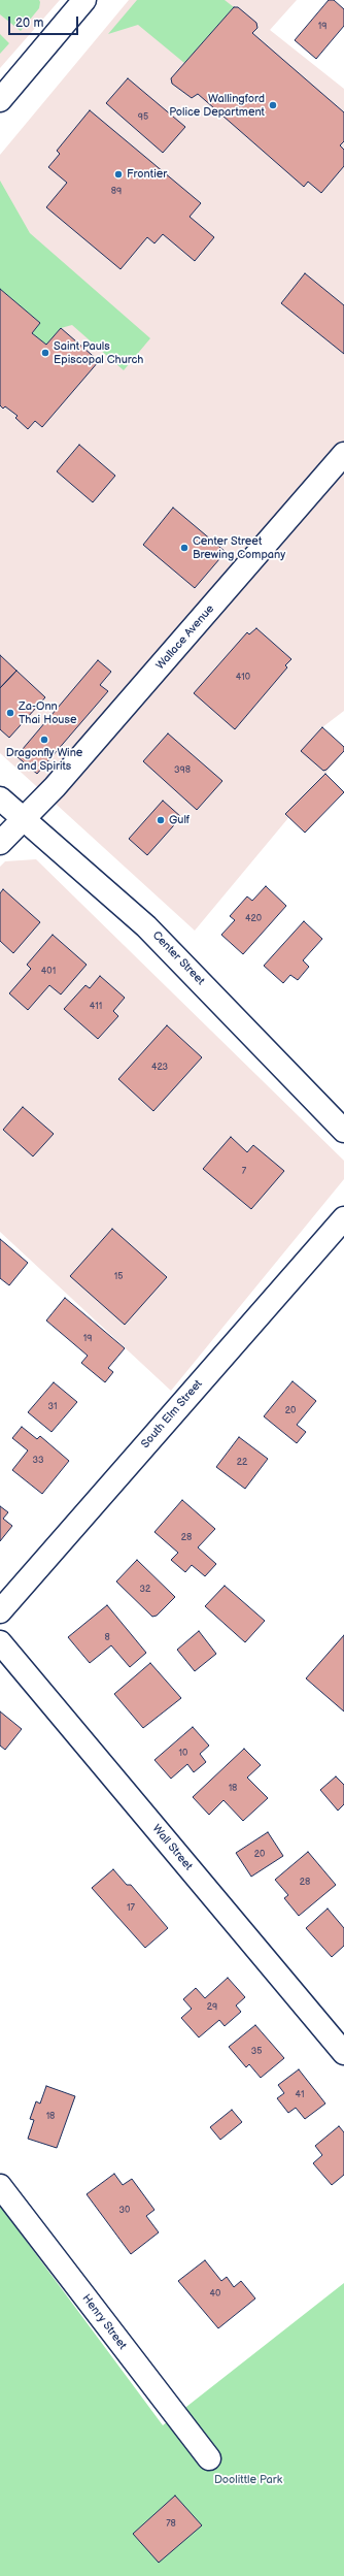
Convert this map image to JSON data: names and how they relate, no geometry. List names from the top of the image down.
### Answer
{
  "streets": {
    "street": [
      "Wallace Avenue",
      "Center Street",
      "South Elm Street",
      "Wall Street",
      "Henry Street"
    ]
  },
  "crossings": [
    ["Wallace Avenue", "Center Street"]
  ],
  "parks": ["Doolittle Park"],
  "places": [
    "Wallingford Police Department",
    "Frontier",
    "Saint Pauls Episcopal Church",
    "Center Street Brewing Company",
    "Za-Onn Thai House",
    "Dragonfly Wine and Spirits",
    "Gulf"
  ],
  "house_numbers": [
    "19",
    "95",
    "89",
    "410",
    "398",
    "420",
    "401",
    "411",
    "423",
    "7",
    "15",
    "19",
    "31",
    "20",
    "33",
    "22",
    "28",
    "32",
    "8",
    "10",
    "18",
    "20",
    "28",
    "17",
    "29",
    "35",
    "41",
    "18",
    "30",
    "40",
    "78"
  ],
  "scale_bar": "20 m"
}
